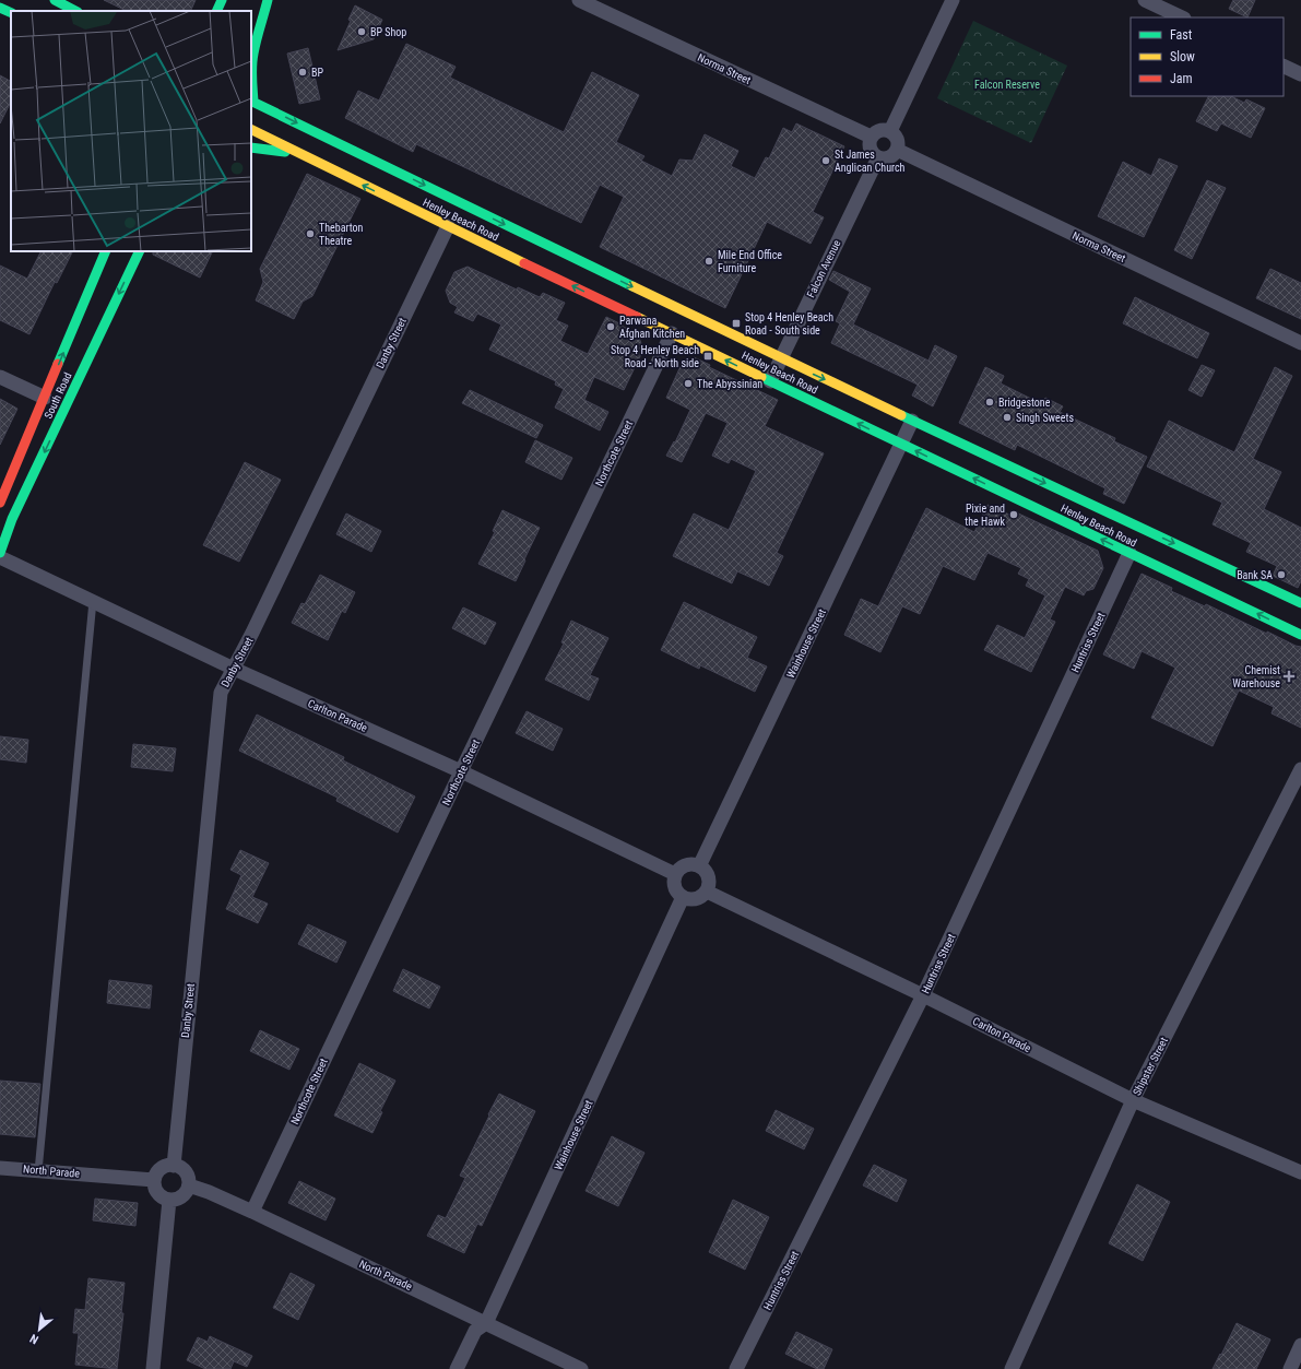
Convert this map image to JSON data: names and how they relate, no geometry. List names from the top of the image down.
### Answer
{
  "streets": {
    "main road": ["Henley Beach Road", "South Road"],
    "street": [
      "Norma Street",
      "Falcon Avenue",
      "Danby Street",
      "Northcote Street",
      "Huntriss Street",
      "Wainhouse Street",
      "Carlton Parade",
      "Shipster Street",
      "North Parade"
    ]
  },
  "crossings": [
    ["Norma Street", "Falcon Avenue"],
    ["Henley Beach Road", "Falcon Avenue"],
    ["Henley Beach Road", "Danby Street"],
    ["Henley Beach Road", "Northcote Street"],
    ["Henley Beach Road", "Huntriss Street"],
    ["Henley Beach Road", "Wainhouse Street"],
    ["Danby Street", "Carlton Parade"],
    ["Danby Street", "North Parade"],
    ["Northcote Street", "Carlton Parade"],
    ["Northcote Street", "North Parade"],
    ["Huntriss Street", "Carlton Parade"],
    ["Wainhouse Street", "Carlton Parade"],
    ["Wainhouse Street", "North Parade"],
    ["Carlton Parade", "Shipster Street"]
  ],
  "parks": ["Falcon Reserve"],
  "places": {
    "other": [
      "BP Shop",
      "BP",
      "St James Anglican Church",
      "Thebarton Theatre",
      "Mile End Office Furniture",
      "Parwana Afghan Kitchen",
      "The Abyssinian",
      "Bridgestone",
      "Singh Sweets",
      "Pixie and the Hawk",
      "Bank SA"
    ],
    "transit": ["Stop 4 Henley Beach Road - South side", "Stop 4 Henley Beach Road - North side"],
    "health": ["Chemist Warehouse"]
  },
  "legend": ["Fast", "Slow", "Jam"],
  "north": "bottom left"
}
